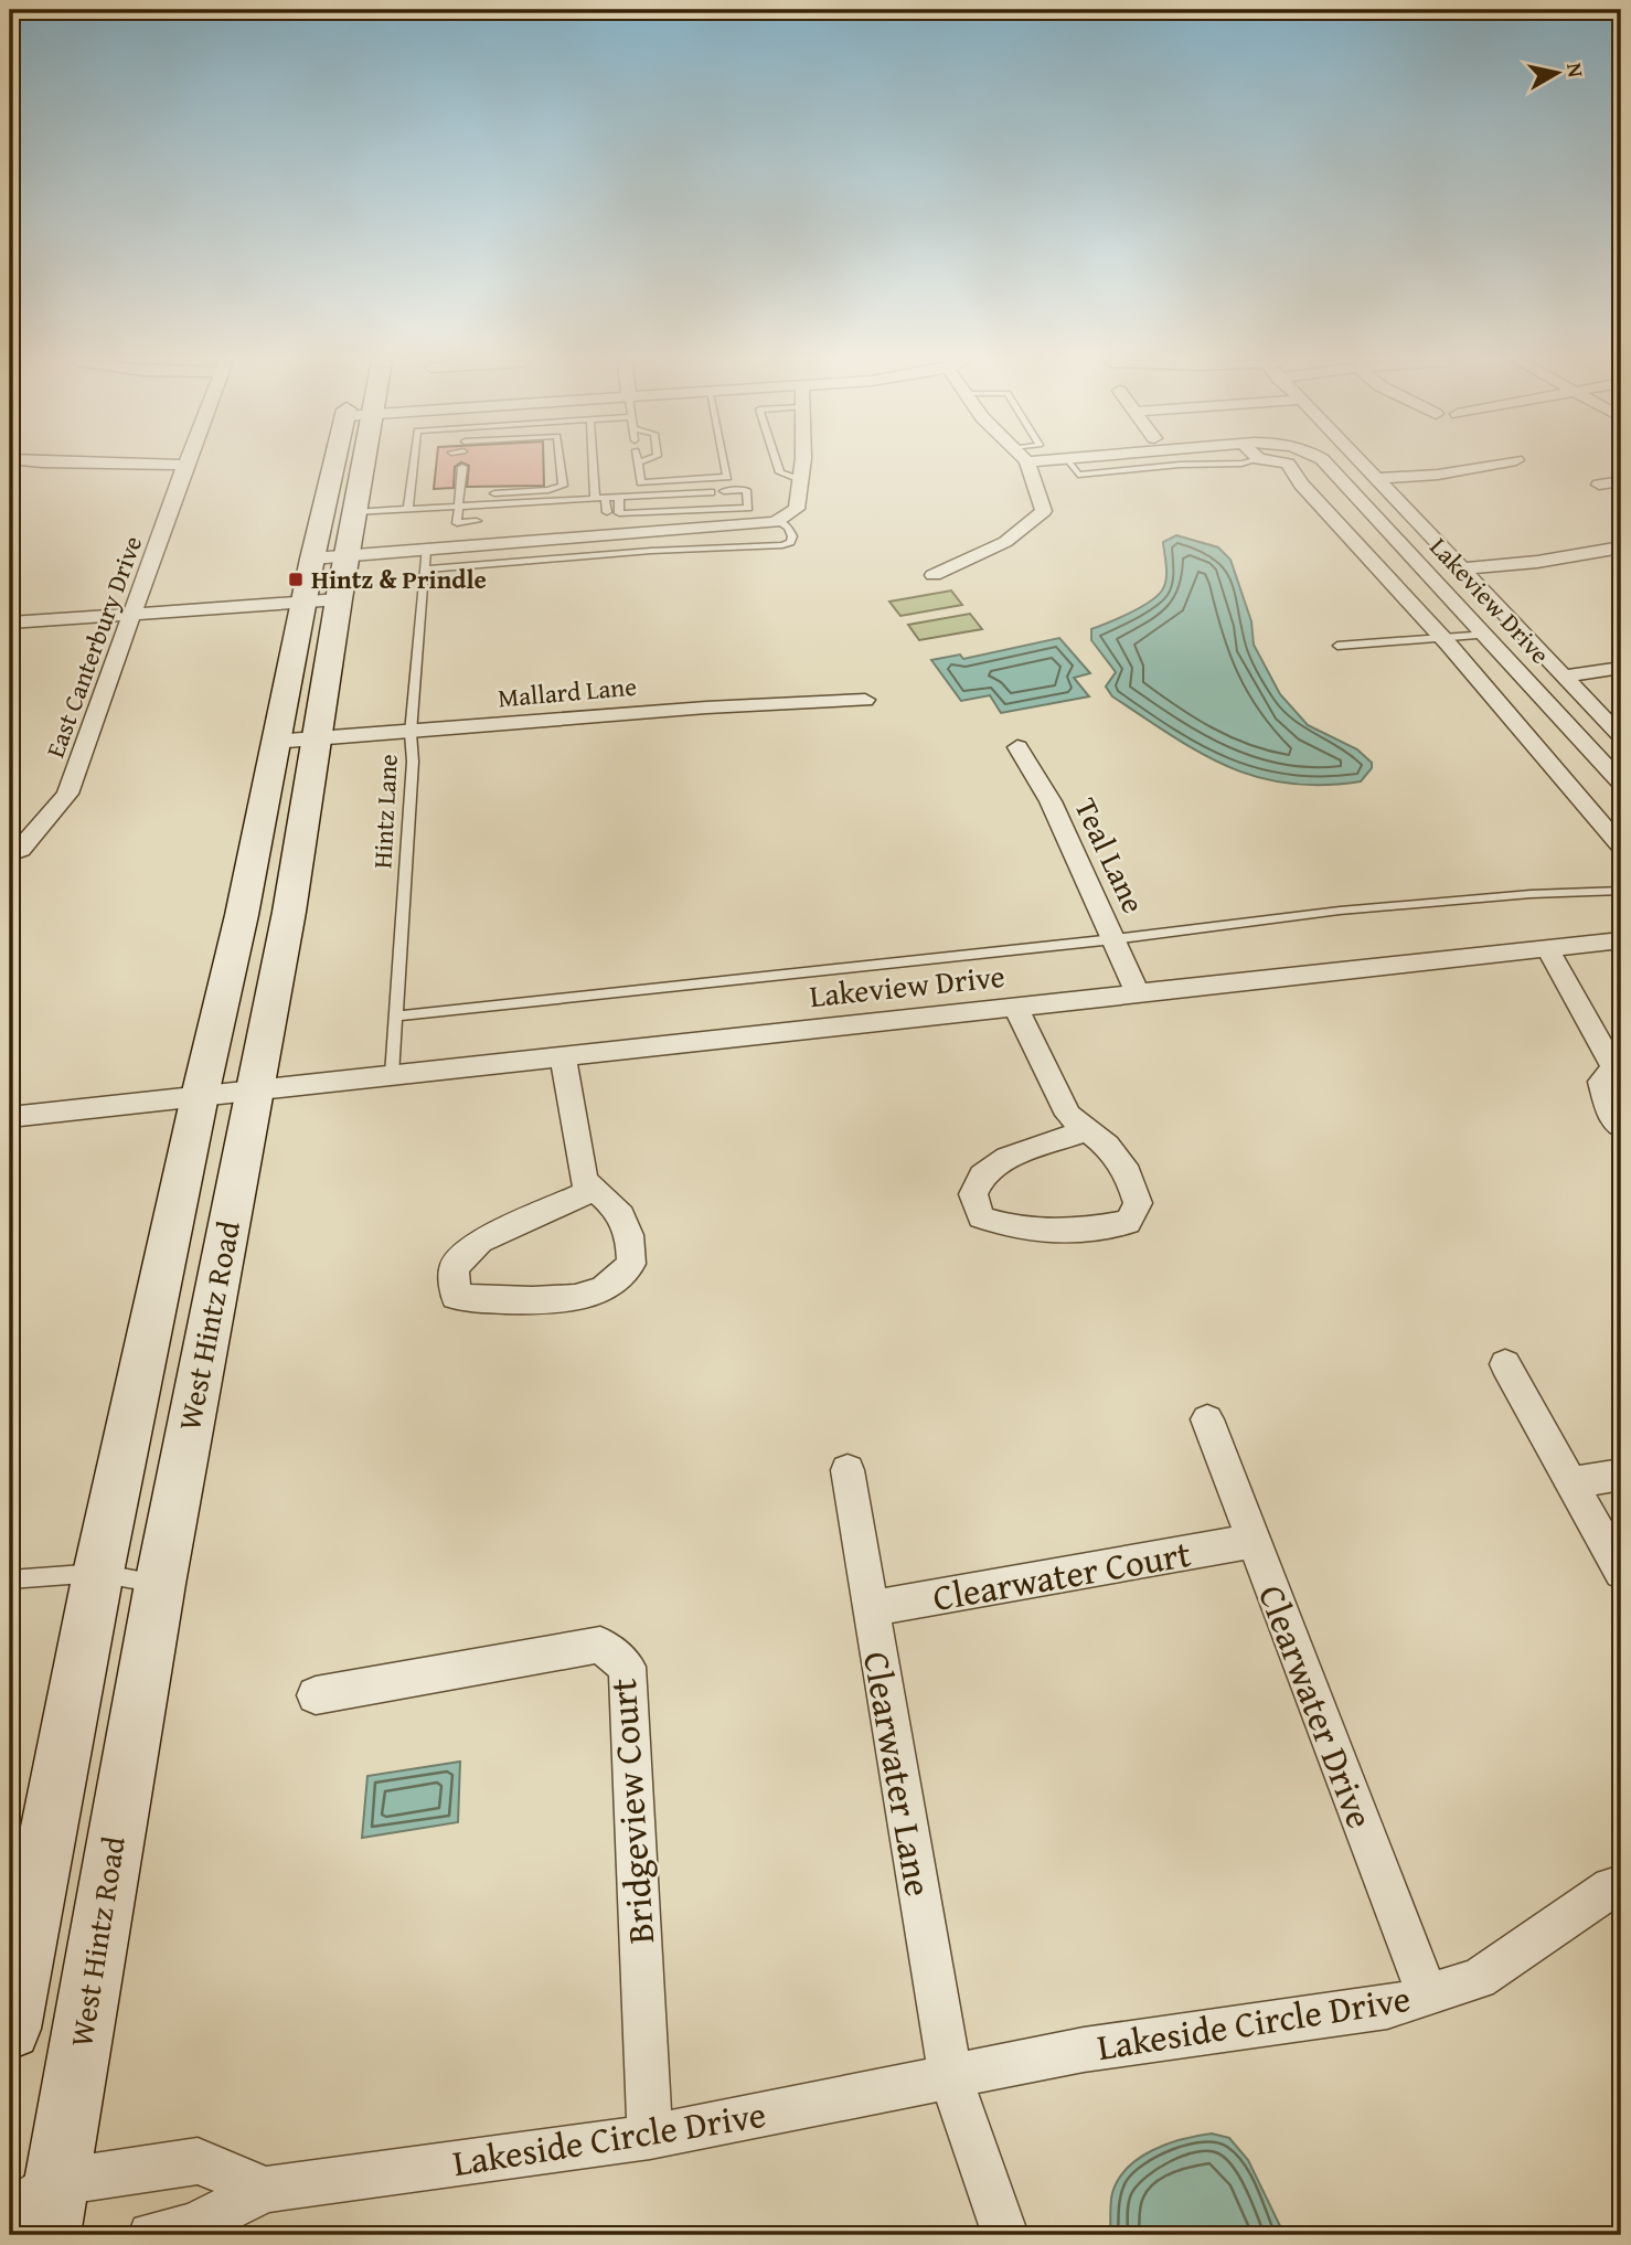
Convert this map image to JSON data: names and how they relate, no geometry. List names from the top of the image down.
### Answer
{
  "streets": {
    "main road": ["West Hintz Road"],
    "street": [
      "Lakeview Drive",
      "East Canterbury Drive",
      "Mallard Lane",
      "Teal Lane",
      "Clearwater Court",
      "Clearwater Drive",
      "Clearwater Lane",
      "Bridgeview Court",
      "Lakeside Circle Drive"
    ],
    "lane": ["Hintz Lane"]
  },
  "crossings": [
    ["Lakeview Drive", "Hintz Lane"],
    ["Lakeview Drive", "Teal Lane"],
    ["Lakeview Drive", "West Hintz Road"],
    ["Mallard Lane", "Hintz Lane"],
    ["Mallard Lane", "West Hintz Road"],
    ["Clearwater Court", "Clearwater Drive"],
    ["Clearwater Court", "Clearwater Lane"],
    ["Clearwater Drive", "Lakeside Circle Drive"],
    ["Clearwater Lane", "Lakeside Circle Drive"],
    ["Bridgeview Court", "Lakeside Circle Drive"]
  ],
  "places": {
    "transit": ["Hintz & Prindle"]
  },
  "north": "right"
}
